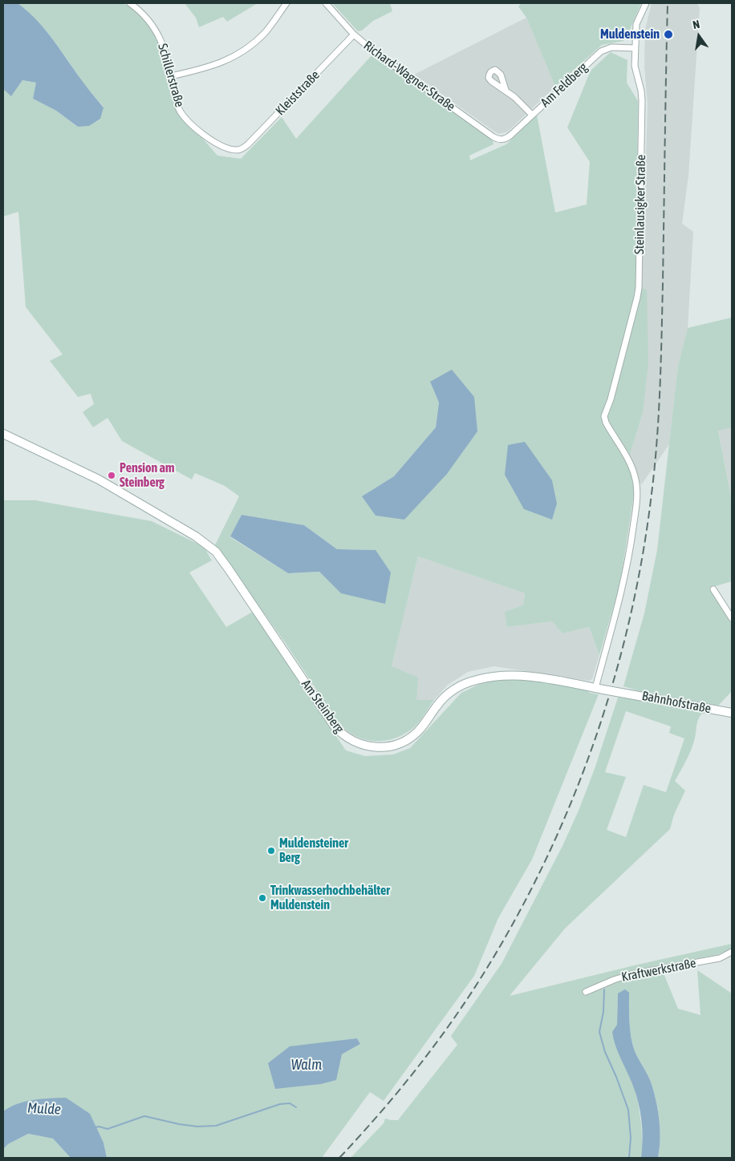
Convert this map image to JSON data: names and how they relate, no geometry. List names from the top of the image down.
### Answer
{
  "streets": {
    "main road": ["Bahnhofstraße", "Am Steinberg"],
    "street": [
      "Schillerstraße",
      "Richard-Wagner-Straße",
      "Am Feldberg",
      "Kleiststraße",
      "Steinlausigker Straße",
      "Kraftwerkstraße"
    ]
  },
  "crossings": [
    ["Schillerstraße", "Kleiststraße"],
    ["Richard-Wagner-Straße", "Am Feldberg"],
    ["Richard-Wagner-Straße", "Kleiststraße"],
    ["Am Feldberg", "Steinlausigker Straße"],
    ["Steinlausigker Straße", "Am Steinberg"],
    ["Bahnhofstraße", "Am Steinberg"]
  ],
  "water": ["Walm", "Mulde"],
  "places": [
    "Muldenstein",
    "Pension am Steinberg",
    "Muldensteiner Berg",
    "Trinkwasserhochbehälter Muldenstein"
  ],
  "north": "top"
}
